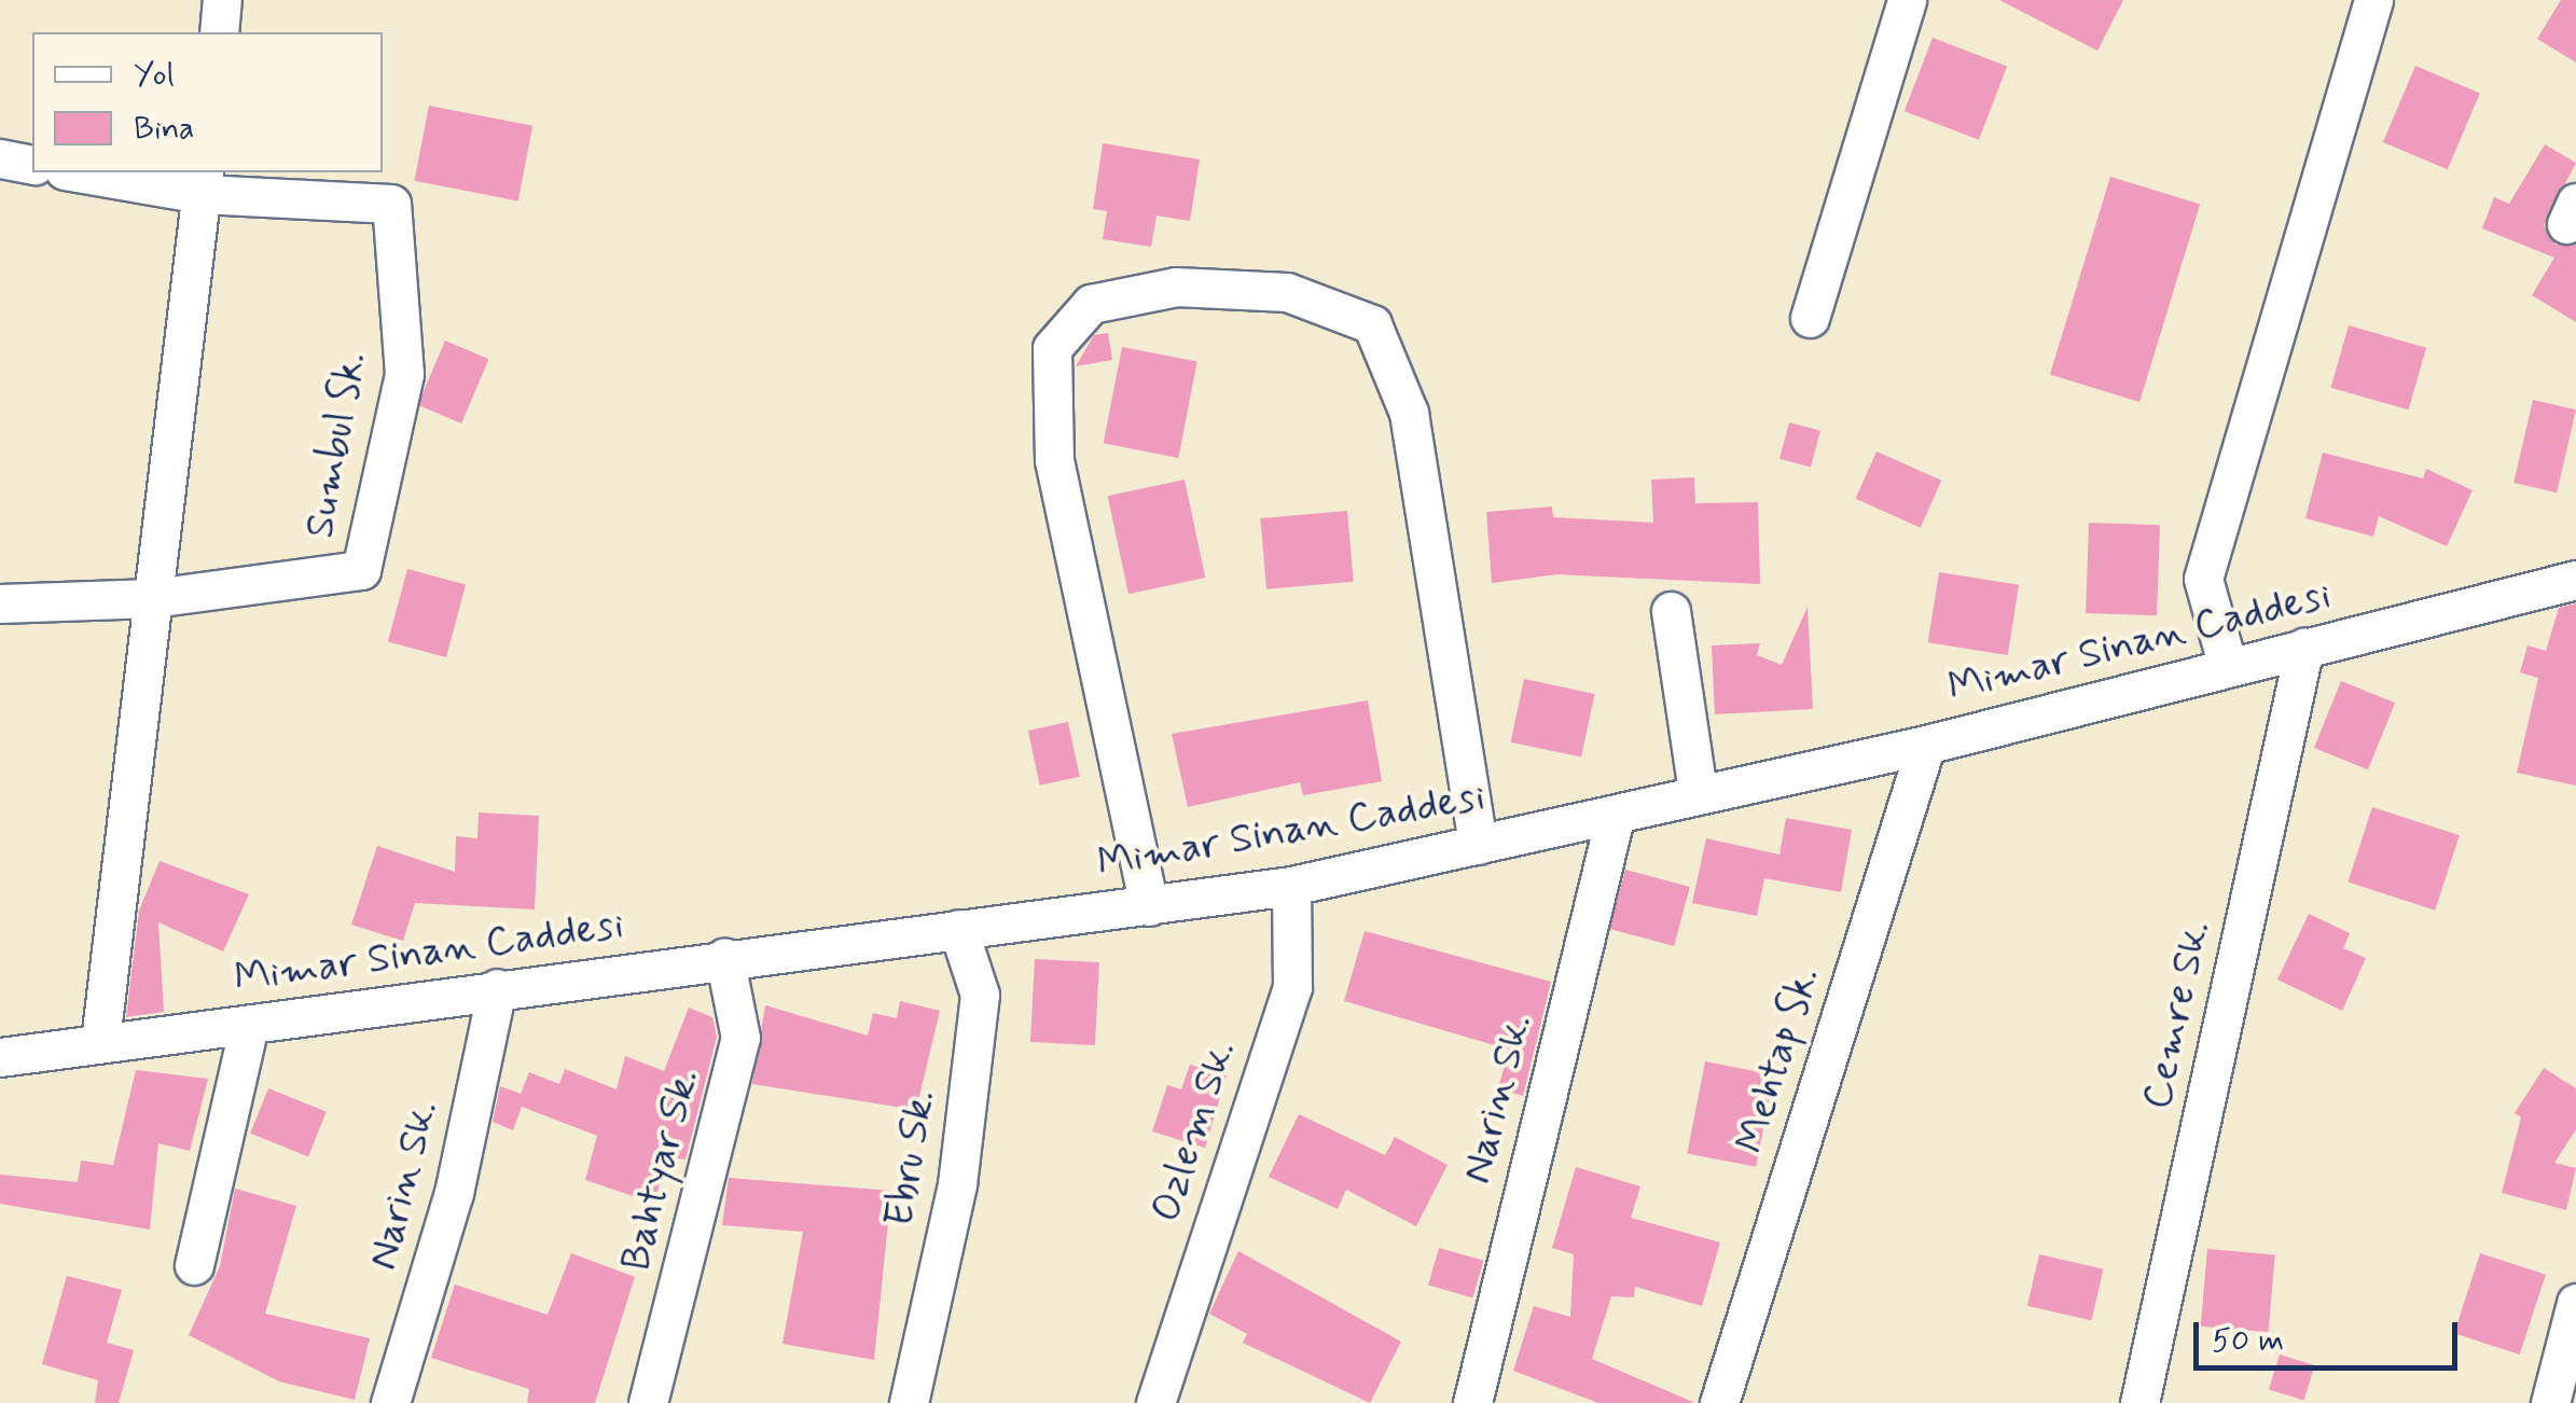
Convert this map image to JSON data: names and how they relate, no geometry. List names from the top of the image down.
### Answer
{
  "streets": {
    "street": [
      "Sumbul Sk.",
      "Mimar Sinan Caddesi",
      "Cemre Sk.",
      "Mehtap Sk.",
      "Narin Sk.",
      "Ozlem Sk.",
      "Ebru Sk.",
      "Bahtyar Sk."
    ]
  },
  "crossings": [
    ["Mimar Sinan Caddesi", "Cemre Sk."],
    ["Mimar Sinan Caddesi", "Mehtap Sk."],
    ["Mimar Sinan Caddesi", "Narin Sk."],
    ["Mimar Sinan Caddesi", "Ozlem Sk."],
    ["Mimar Sinan Caddesi", "Ebru Sk."],
    ["Mimar Sinan Caddesi", "Bahtyar Sk."]
  ],
  "legend": ["Yol", "Bina"],
  "scale_bar": "50 m"
}
